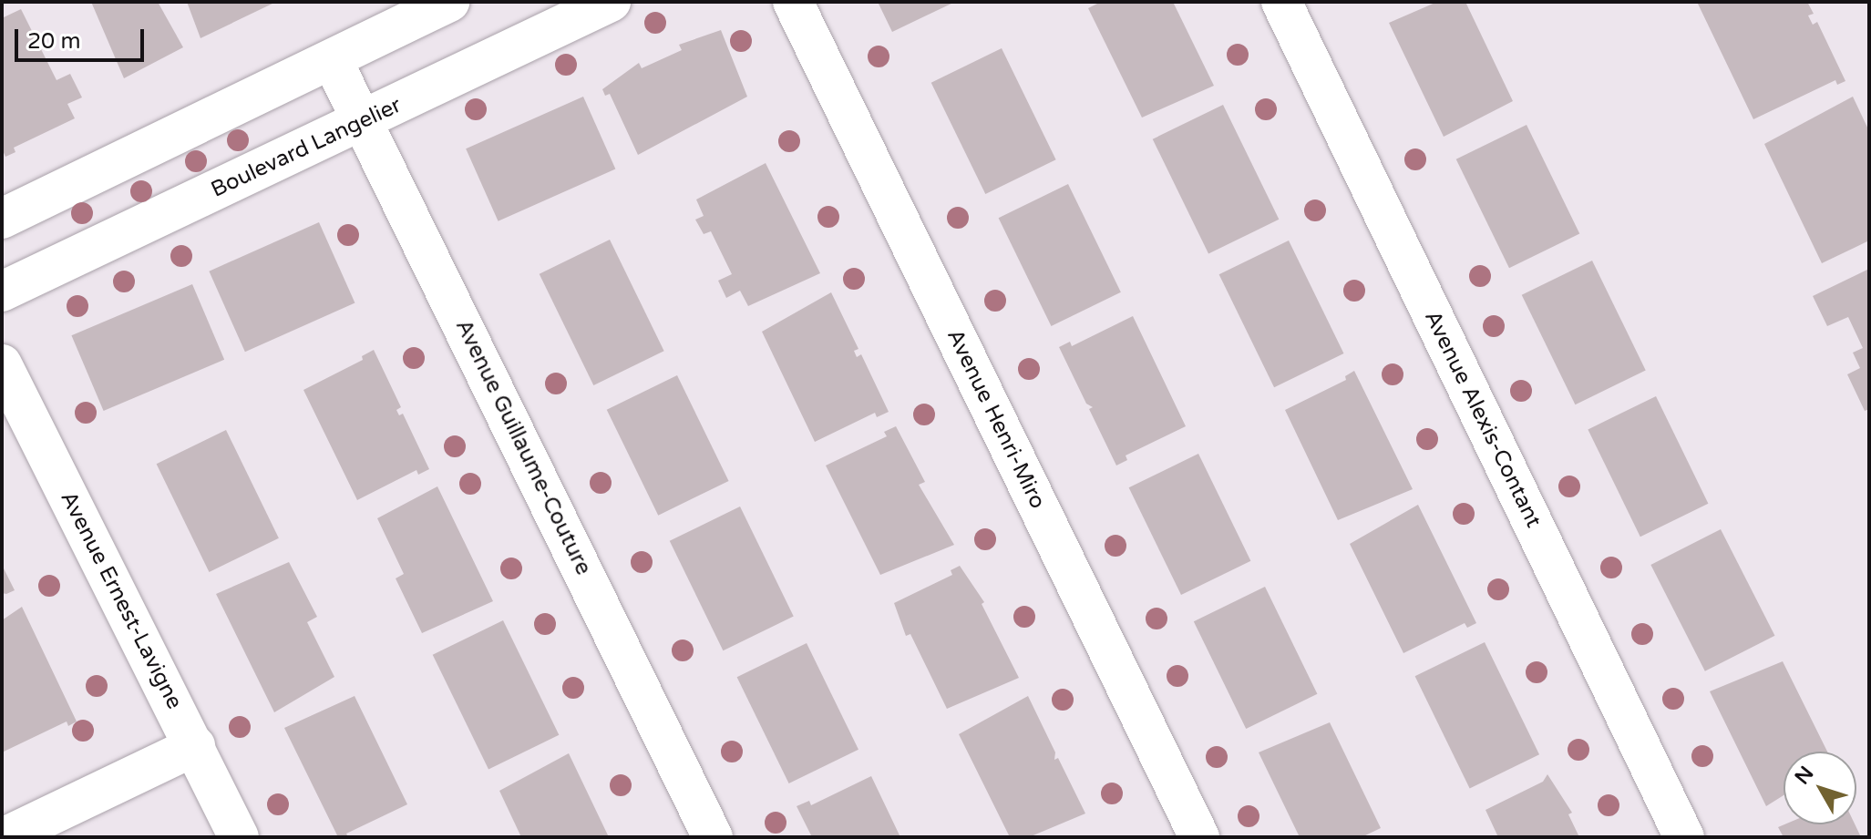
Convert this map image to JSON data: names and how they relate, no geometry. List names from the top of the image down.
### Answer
{
  "streets": {
    "street": [
      "Boulevard Langelier",
      "Avenue Henri-Miro",
      "Avenue Alexis-Contant",
      "Avenue Guillaume-Couture",
      "Avenue Ernest-Lavigne"
    ]
  },
  "crossings": [
    ["Boulevard Langelier", "Avenue Guillaume-Couture"]
  ],
  "scale_bar": "20 m",
  "north": "top left"
}
